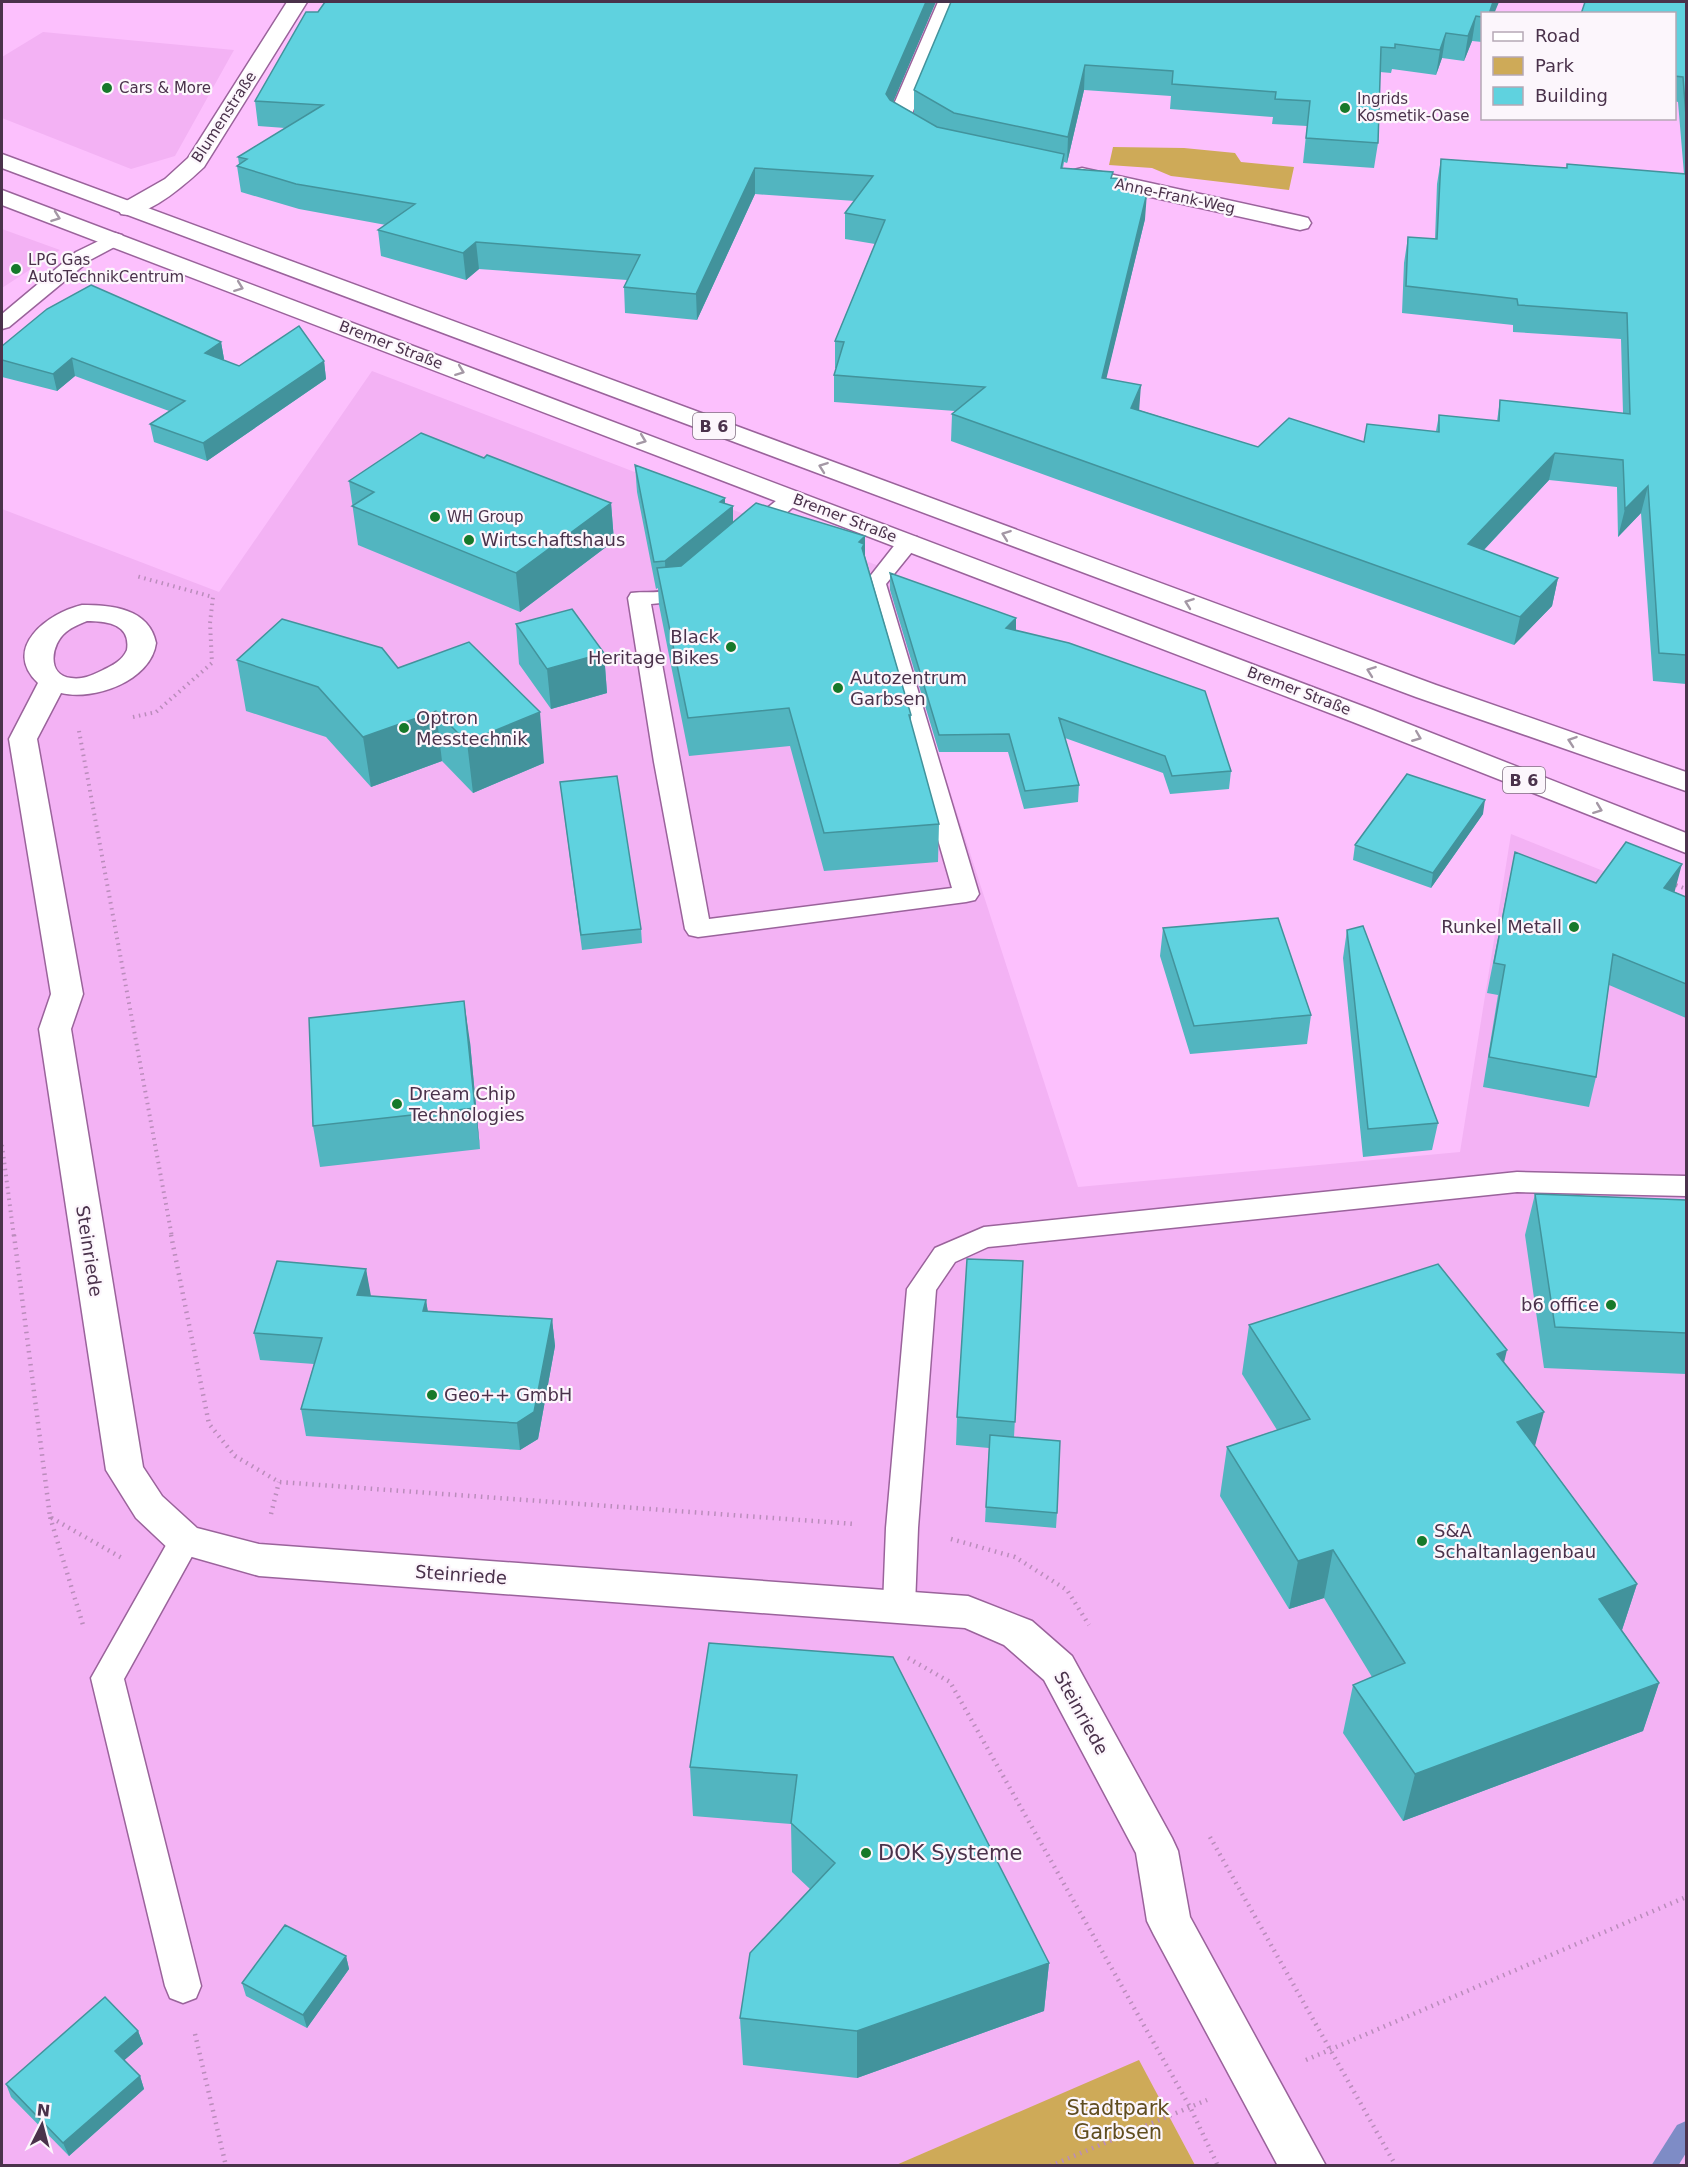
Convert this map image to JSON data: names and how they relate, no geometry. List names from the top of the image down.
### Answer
{
  "streets": {
    "main road": [
      "Blumenstraße",
      "Anne-Frank-Weg",
      "Bremer Straße",
      "B 6",
      "Steinriede"
    ]
  },
  "crossings": [
    ["Blumenstraße", "B 6"]
  ],
  "parks": ["Stadtpark Garbsen"],
  "places": [
    "Cars & More",
    "Ingrids Kosmetik-Oase",
    "LPG Gas AutoTechnikCentrum",
    "WH Group",
    "Wirtschaftshaus",
    "Black Heritage Bikes",
    "Autozentrum Garbsen",
    "Optron Messtechnik",
    "Runkel Metall",
    "Dream Chip Technologies",
    "b6 office",
    "Geo++ GmbH",
    "S&A Schaltanlagenbau",
    "DOK Systeme"
  ],
  "legend": ["Road", "Park", "Building"],
  "north": "top"
}
